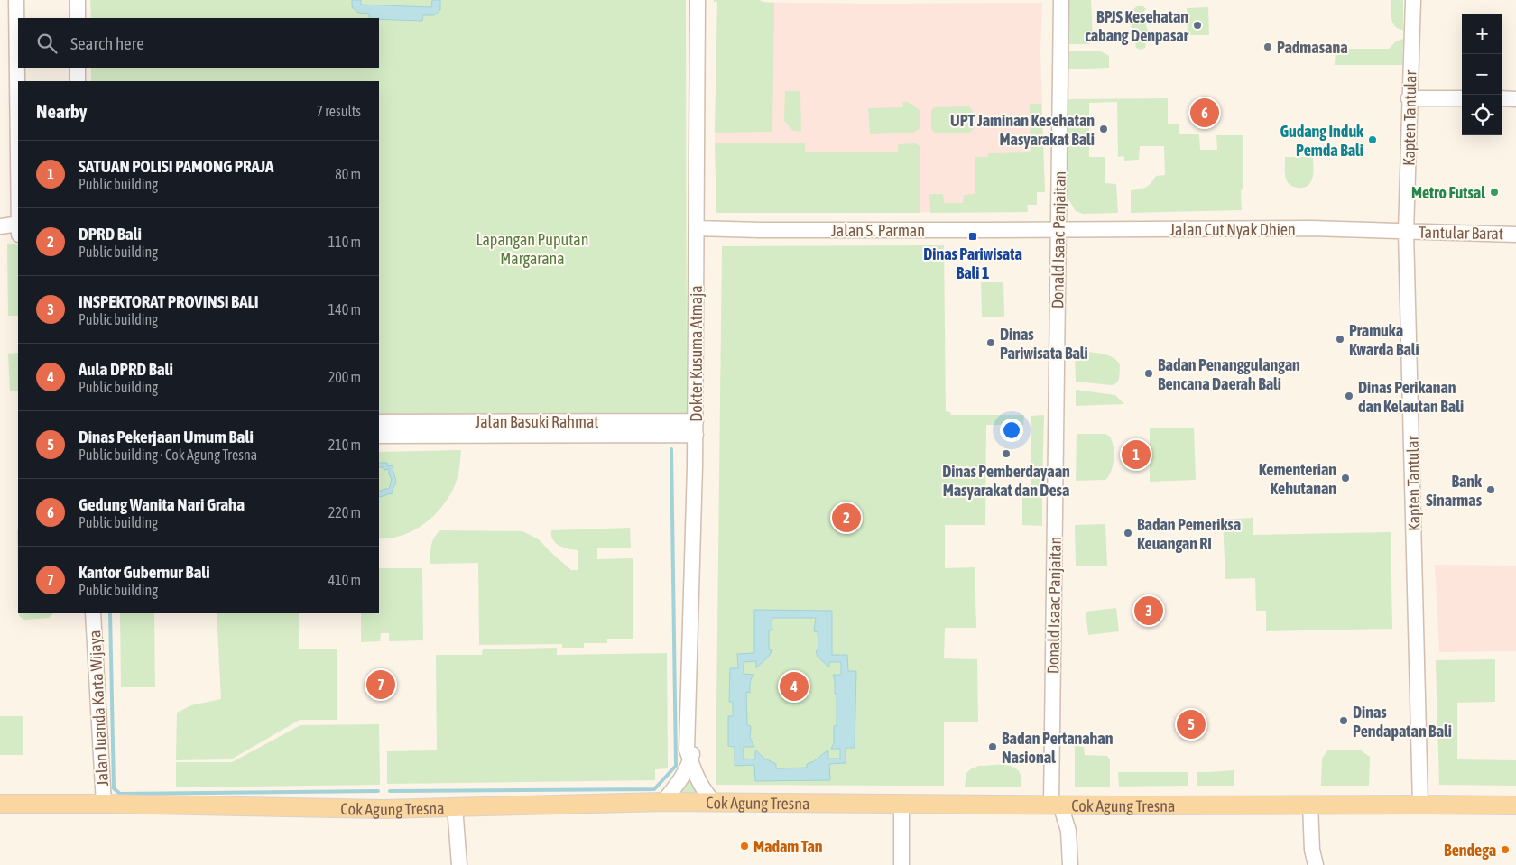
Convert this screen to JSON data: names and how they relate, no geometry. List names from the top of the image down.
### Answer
{
  "streets": {
    "main road": ["Cok Agung Tresna"],
    "street": [
      "Kapten Tantular",
      "Jalan Cut Nyak Dhien",
      "Jalan S. Parman",
      "Tantular Barat",
      "Donald Isaac Panjaitan",
      "Dokter Kusuma Atmaja",
      "Jalan Basuki Rahmat",
      "Jalan Juanda Karta Wijaya"
    ]
  },
  "crossings": [
    ["Kapten Tantular", "Jalan Cut Nyak Dhien"],
    ["Kapten Tantular", "Tantular Barat"],
    ["Kapten Tantular", "Cok Agung Tresna"],
    ["Jalan Cut Nyak Dhien", "Jalan S. Parman"],
    ["Jalan Cut Nyak Dhien", "Tantular Barat"],
    ["Jalan Cut Nyak Dhien", "Donald Isaac Panjaitan"],
    ["Jalan S. Parman", "Donald Isaac Panjaitan"],
    ["Jalan S. Parman", "Dokter Kusuma Atmaja"],
    ["Donald Isaac Panjaitan", "Cok Agung Tresna"],
    ["Dokter Kusuma Atmaja", "Jalan Basuki Rahmat"],
    ["Dokter Kusuma Atmaja", "Cok Agung Tresna"],
    ["Jalan Juanda Karta Wijaya", "Cok Agung Tresna"]
  ],
  "parks": ["Lapangan Puputan Margarana"],
  "places": {
    "other": [
      "BPJS Kesehatan cabang Denpasar",
      "Padmasana",
      "UPT Jaminan Kesehatan Masyarakat Bali",
      "Gudang Induk Pemda Bali",
      "Metro Futsal",
      "Pramuka Kwarda Bali",
      "Dinas Pariwisata Bali",
      "Badan Penanggulangan Bencana Daerah Bali",
      "Dinas Perikanan dan Kelautan Bali",
      "Dinas Pemberdayaan Masyarakat dan Desa",
      "Kementerian Kehutanan",
      "Bank Sinarmas",
      "Badan Pemeriksa Keuangan RI",
      "Dinas Pendapatan Bali",
      "Badan Pertanahan Nasional",
      "Madam Tan",
      "Bendega"
    ],
    "transit": ["Dinas Pariwisata Bali 1"]
  },
  "page": {
    "map_buttons": ["+", "−"],
    "search": "Search here",
    "heading": ["Nearby", "7 results"],
    "pins": [
      "6",
      "1",
      "2",
      "3",
      "7",
      "4",
      "5"
    ],
    "list": [
      {
        "mark": "1",
        "name": "SATUAN POLISI PAMONG PRAJA",
        "note": "Public building",
        "value": "80 m"
      },
      {
        "mark": "2",
        "name": "DPRD Bali",
        "note": "Public building",
        "value": "110 m"
      },
      {
        "mark": "3",
        "name": "INSPEKTORAT PROVINSI BALI",
        "note": "Public building",
        "value": "140 m"
      },
      {
        "mark": "4",
        "name": "Aula DPRD Bali",
        "note": "Public building",
        "value": "200 m"
      },
      {
        "mark": "5",
        "name": "Dinas Pekerjaan Umum Bali",
        "note": "Public building · Cok Agung Tresna",
        "value": "210 m"
      },
      {
        "mark": "6",
        "name": "Gedung Wanita Nari Graha",
        "note": "Public building",
        "value": "220 m"
      },
      {
        "mark": "7",
        "name": "Kantor Gubernur Bali",
        "note": "Public building",
        "value": "410 m"
      }
    ]
  }
}
